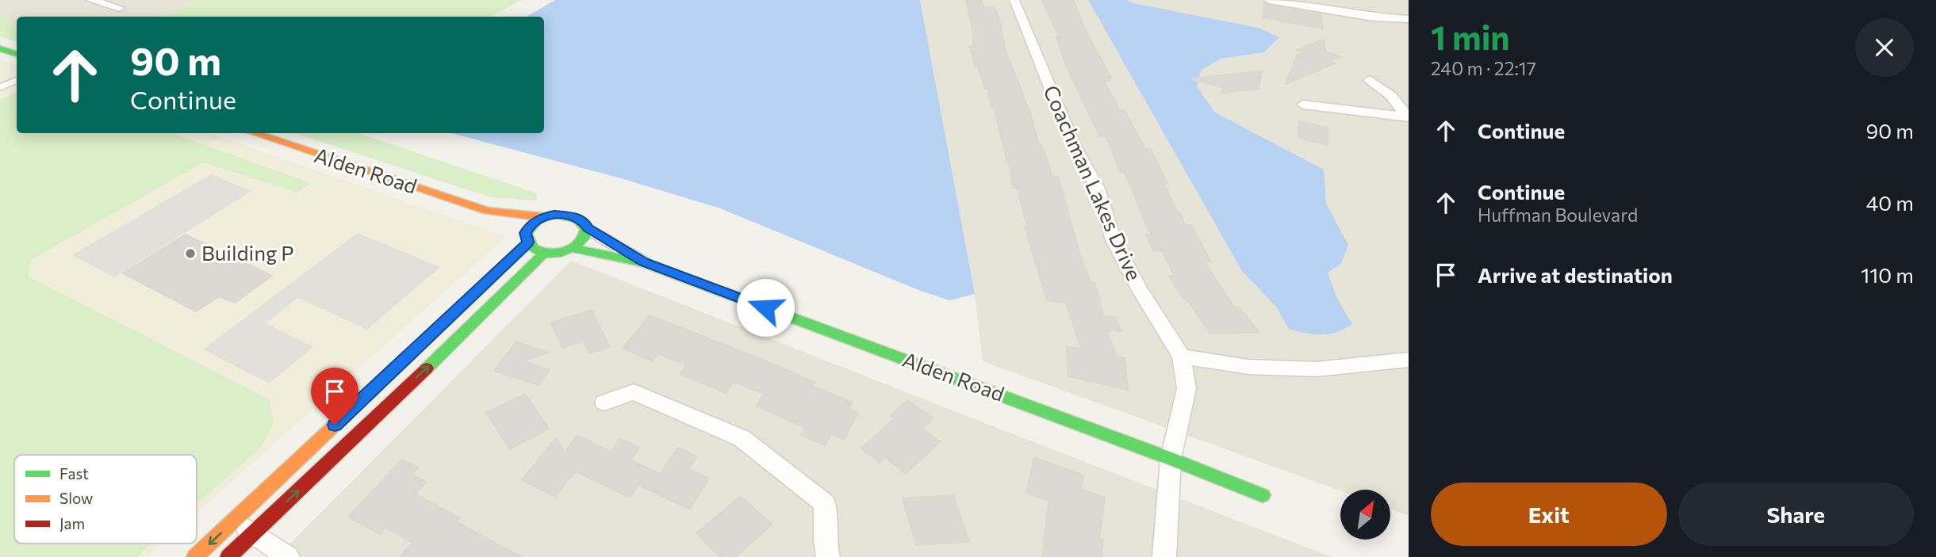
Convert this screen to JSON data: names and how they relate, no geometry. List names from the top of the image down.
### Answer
{
  "streets": {
    "street": ["Alden Road", "Coachman Lakes Drive"]
  },
  "crossings": [
    ["Alden Road", "Coachman Lakes Drive"]
  ],
  "places": ["Building P"],
  "legend": ["Fast", "Slow", "Jam"],
  "north": "top right",
  "page": {
    "heading": ["1 min", "240 m · 22:17"],
    "turn": ["90 m", "Continue"],
    "list": [
      {
        "name": "Continue",
        "value": "90 m"
      },
      {
        "name": "Continue",
        "note": "Huffman Boulevard",
        "value": "40 m"
      },
      {
        "name": "Arrive at destination",
        "value": "110 m"
      }
    ],
    "buttons": ["Exit", "Share"]
  }
}
